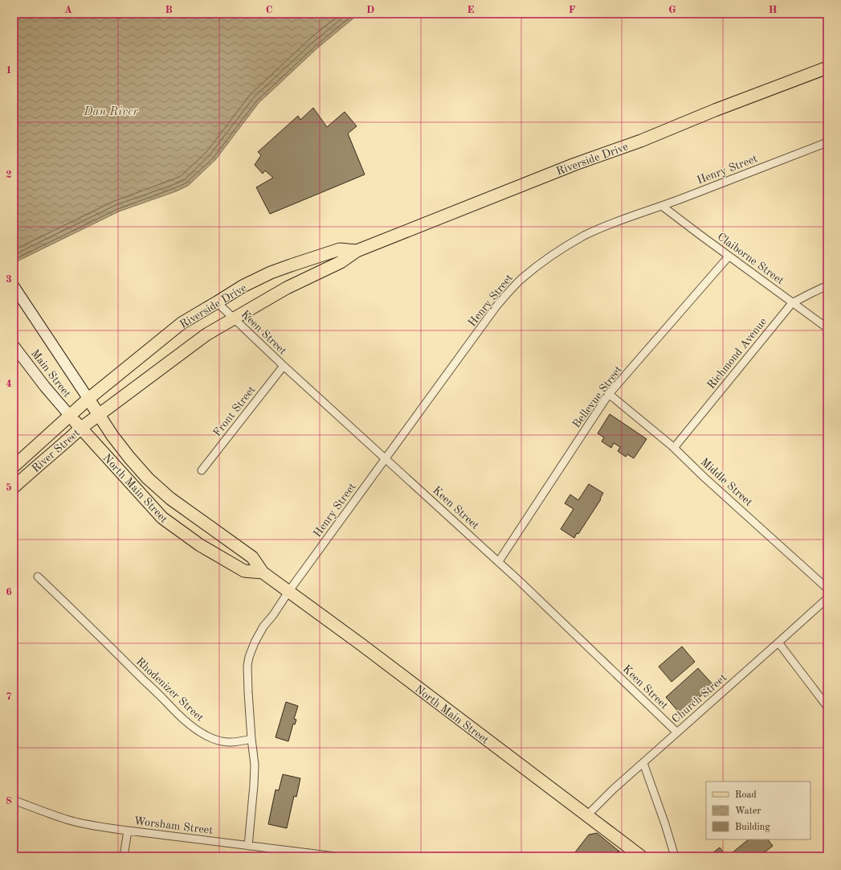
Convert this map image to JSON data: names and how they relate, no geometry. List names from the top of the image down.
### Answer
{
  "streets": {
    "main road": [
      "Riverside Drive",
      "Main Street",
      "River Street",
      "North Main Street"
    ],
    "street": [
      "Henry Street",
      "Claiborne Street",
      "Keen Street",
      "Richmond Avenue",
      "Bellevue Street",
      "Front Street",
      "Middle Street",
      "Rhodenizer Street",
      "Church Street",
      "Worsham Street"
    ]
  },
  "crossings": [
    ["Riverside Drive", "Keen Street"],
    ["Riverside Drive", "Main Street"],
    ["Riverside Drive", "River Street"],
    ["Riverside Drive", "North Main Street"],
    ["Henry Street", "Claiborne Street"],
    ["Henry Street", "Keen Street"],
    ["Henry Street", "North Main Street"],
    ["Henry Street", "Rhodenizer Street"],
    ["Claiborne Street", "Richmond Avenue"],
    ["Claiborne Street", "Bellevue Street"],
    ["Keen Street", "Bellevue Street"],
    ["Keen Street", "Front Street"],
    ["Keen Street", "Church Street"],
    ["Richmond Avenue", "Middle Street"],
    ["Main Street", "River Street"],
    ["Main Street", "North Main Street"],
    ["Bellevue Street", "Middle Street"],
    ["River Street", "North Main Street"],
    ["North Main Street", "Church Street"]
  ],
  "water": ["Dan River"],
  "legend": ["Road", "Water", "Building"],
  "grid": {
    "columns": [
      "A",
      "B",
      "C",
      "D",
      "E",
      "F",
      "G",
      "H"
    ],
    "rows": [
      "1",
      "2",
      "3",
      "4",
      "5",
      "6",
      "7",
      "8"
    ]
  }
}
